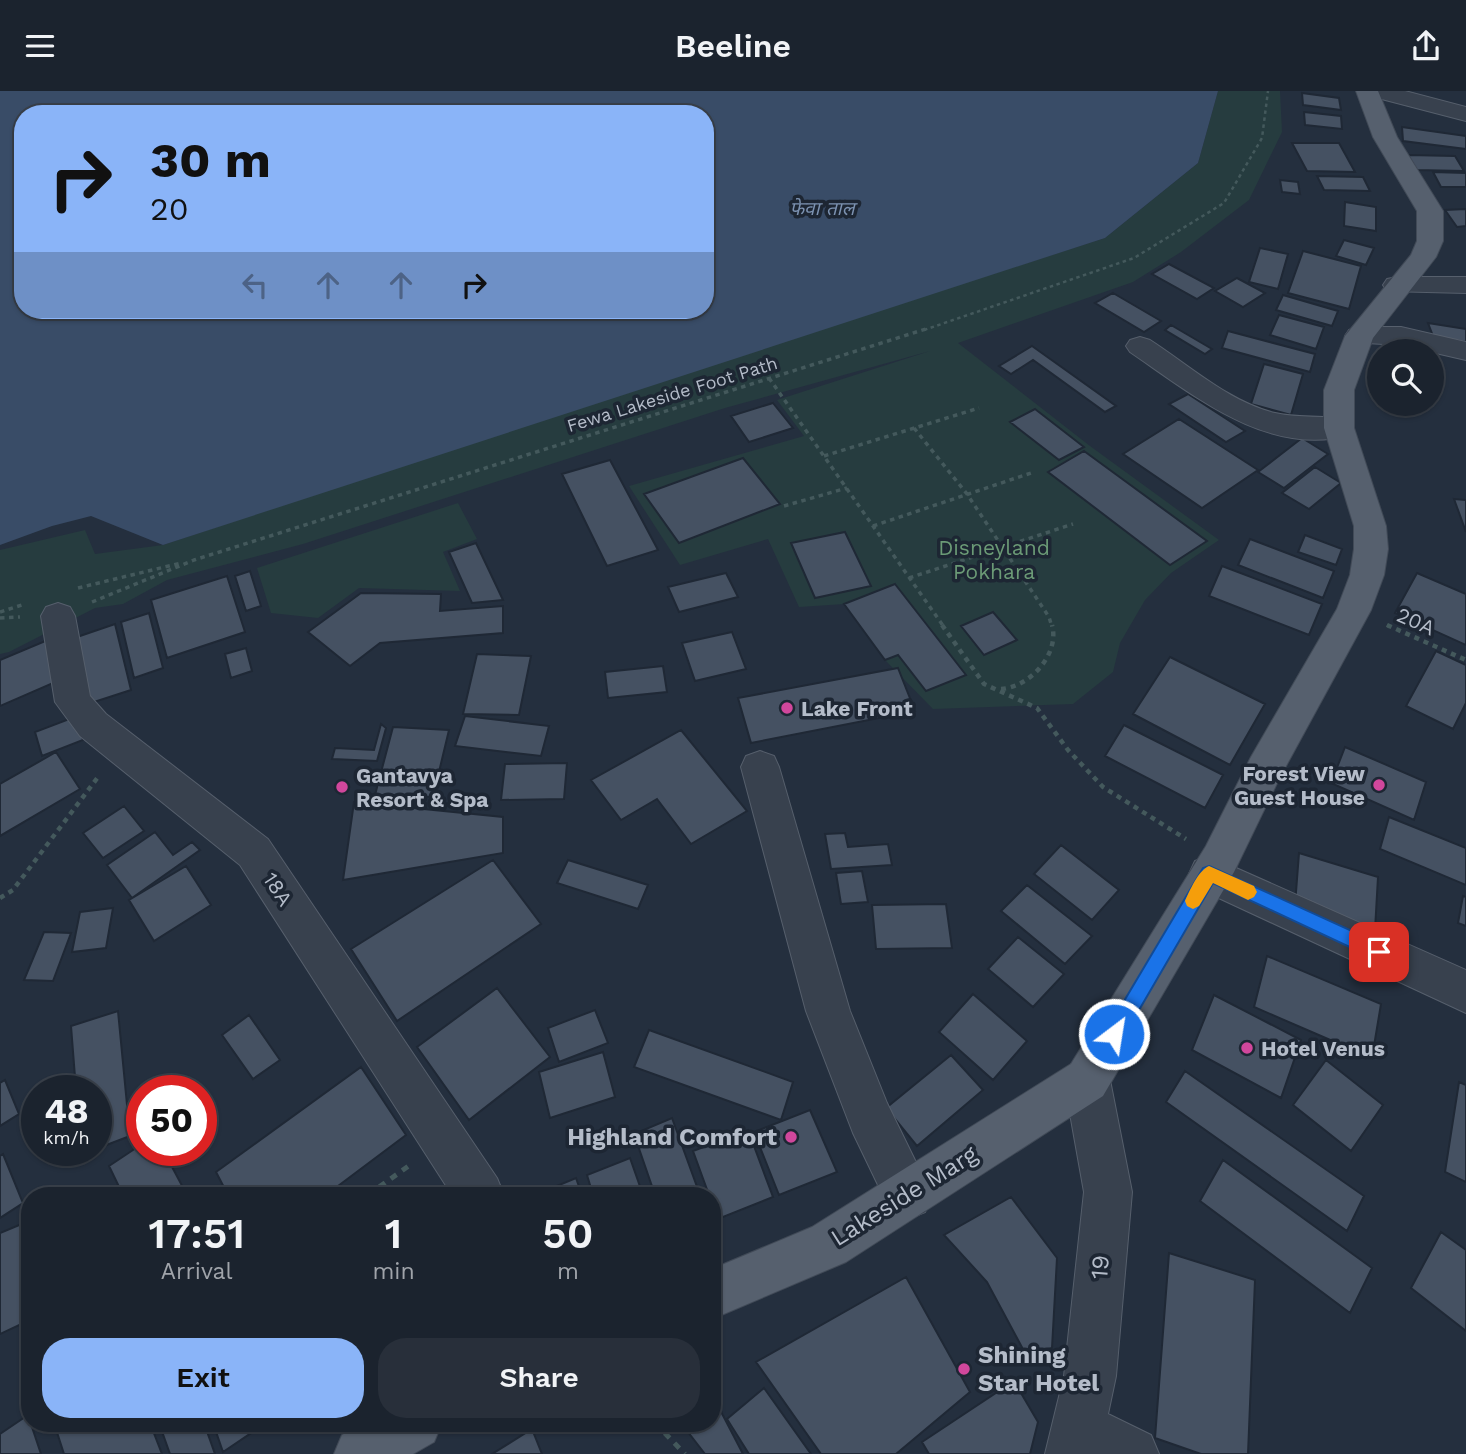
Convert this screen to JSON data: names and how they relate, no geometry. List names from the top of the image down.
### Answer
{
  "streets": {
    "main road": ["Lakeside Marg"],
    "street": ["18A", "19"],
    "path": ["Fewa Lakeside Foot Path", "20A"]
  },
  "crossings": [
    ["Fewa Lakeside Foot Path", "18A"],
    ["Lakeside Marg", "19"]
  ],
  "water": ["फेवा ताल"],
  "parks": ["Disneyland Pokhara"],
  "places": [
    "Lake Front",
    "Forest View Guest House",
    "Gantavya Resort & Spa",
    "Hotel Venus",
    "Highland Comfort",
    "Shining Star Hotel"
  ],
  "page": {
    "header": "Beeline",
    "turn": ["30 m", "20"],
    "speed": "48 km/h",
    "limit": "50",
    "eta": [
      "17:51",
      "Arrival",
      "1",
      "min",
      "50",
      "m"
    ],
    "buttons": ["Exit", "Share"]
  }
}
